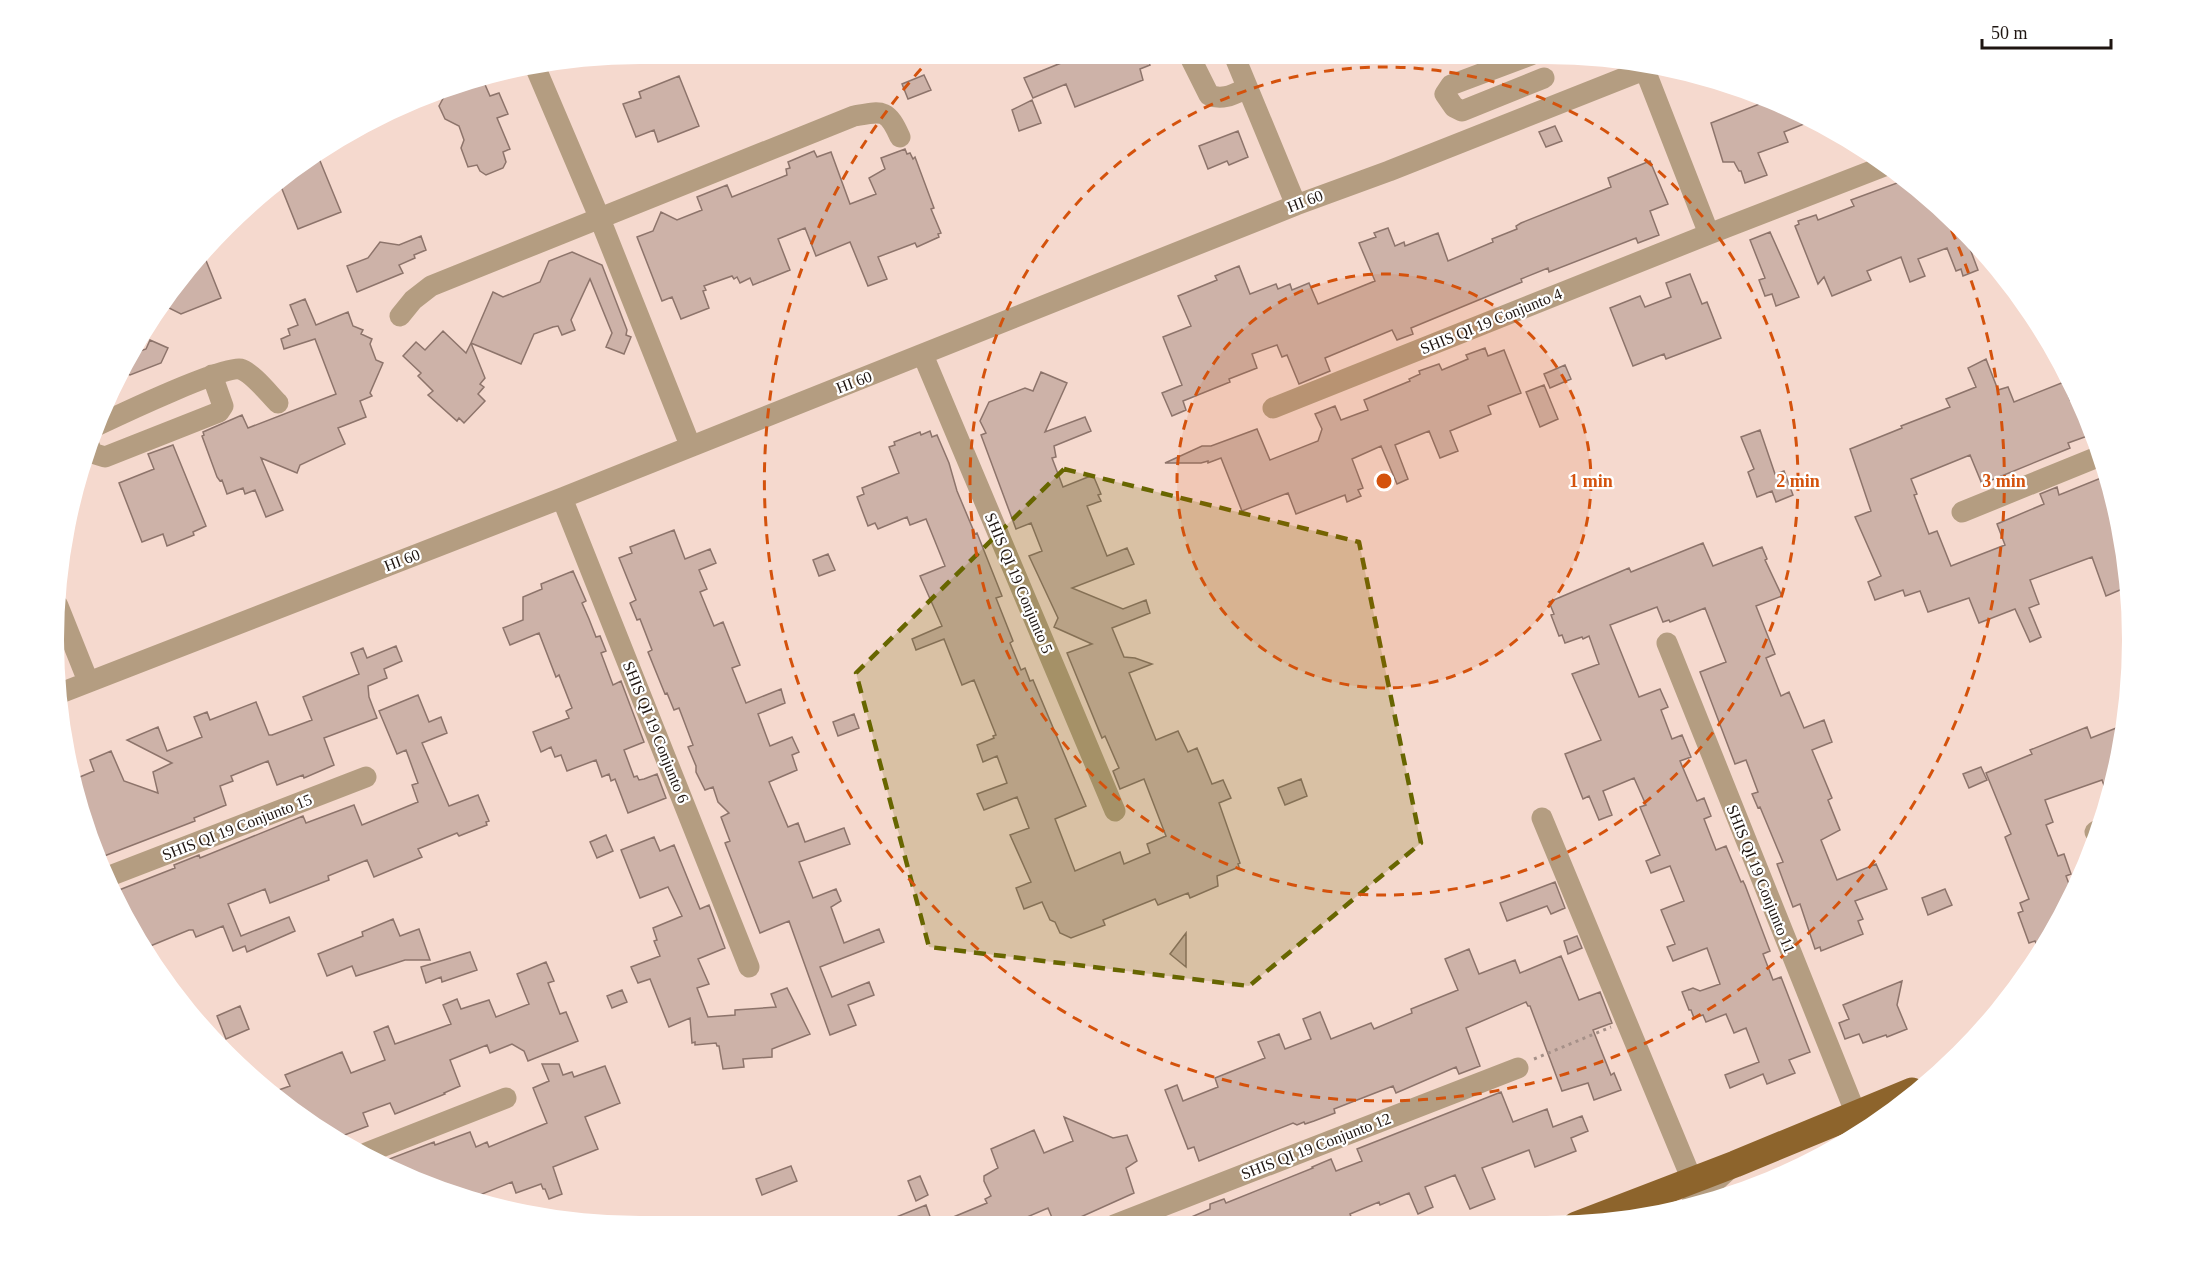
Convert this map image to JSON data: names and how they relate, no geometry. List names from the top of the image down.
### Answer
{
  "streets": {
    "street": [
      "HI 60",
      "SHIS QI 19 Conjunto 4",
      "SHIS QI 19 Conjunto 5",
      "SHIS QI 19 Conjunto 6",
      "SHIS QI 19 Conjunto 15",
      "SHIS QI 19 Conjunto 11",
      "SHIS QI 19 Conjunto 12"
    ]
  },
  "crossings": [
    ["HI 60", "SHIS QI 19 Conjunto 5"],
    ["HI 60", "SHIS QI 19 Conjunto 6"]
  ],
  "scale_bar": "50 m",
  "rings": ["1 min", "2 min", "3 min"]
}
